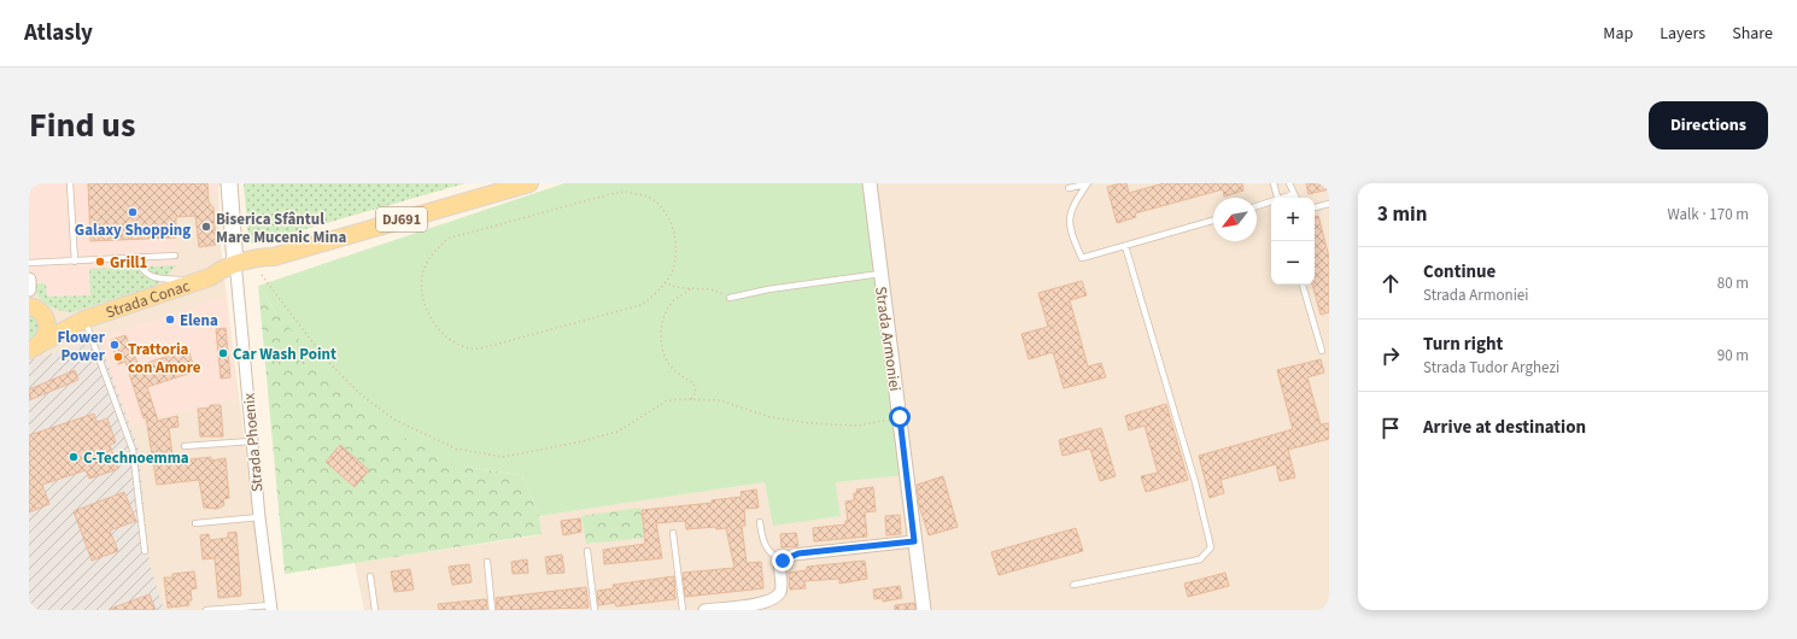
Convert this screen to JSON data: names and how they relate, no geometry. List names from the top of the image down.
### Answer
{
  "streets": {
    "main road": ["DJ691", "Strada Conac"],
    "street": ["Strada Armoniei", "Strada Phoenix"]
  },
  "crossings": [
    ["DJ691", "Strada Conac"],
    ["DJ691", "Strada Phoenix"],
    ["Strada Conac", "Strada Phoenix"]
  ],
  "places": [
    "Galaxy Shopping",
    "Biserica Sfântul Mare Mucenic Mina",
    "Grill1",
    "Elena",
    "Flower Power",
    "Car Wash Point",
    "Trattoria con Amore",
    "C-Technoemma"
  ],
  "north": "bottom left",
  "page": {
    "header": "Atlasly",
    "nav": ["Map", "Layers", "Share"],
    "title": "Find us",
    "buttons": "Directions",
    "heading": ["3 min", "Walk · 170 m"],
    "map_buttons": ["+", "−"],
    "list": [
      ["Continue", "Strada Armoniei", "80 m"],
      ["Turn right", "Strada Tudor Arghezi", "90 m"],
      "Arrive at destination"
    ]
  }
}
